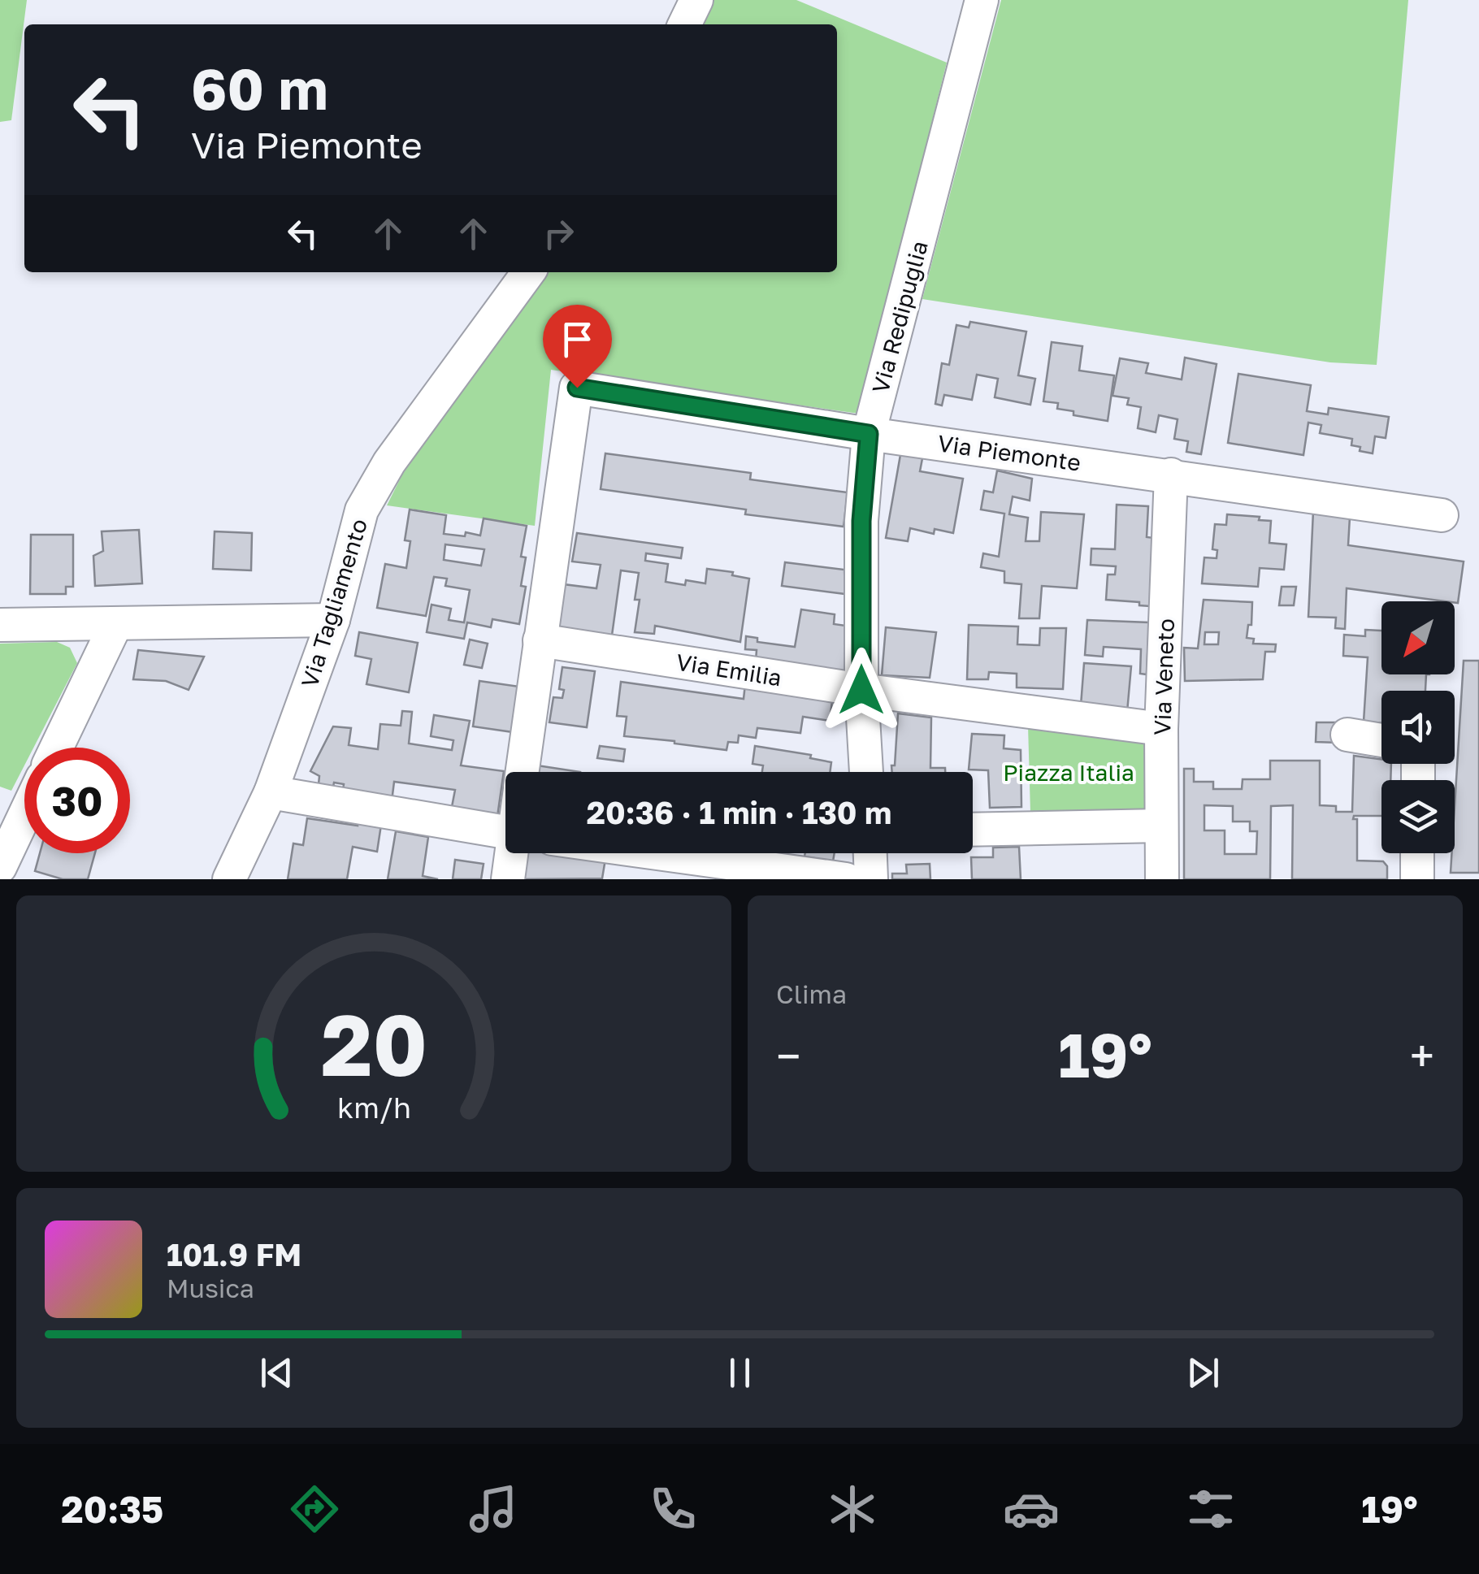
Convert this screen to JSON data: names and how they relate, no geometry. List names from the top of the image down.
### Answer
{
  "streets": {
    "street": [
      "Via Redipuglia",
      "Via Piemonte",
      "Via Tagliamento",
      "Via Emilia",
      "Via Veneto"
    ]
  },
  "crossings": [
    ["Via Redipuglia", "Via Piemonte"],
    ["Via Redipuglia", "Via Emilia"],
    ["Via Piemonte", "Via Emilia"],
    ["Via Piemonte", "Via Veneto"],
    ["Via Emilia", "Via Veneto"]
  ],
  "parks": ["Piazza Italia"],
  "north": "bottom left",
  "page": {
    "turn": ["60 m", "Via Piemonte"],
    "limit": "30",
    "trip": "20:36 · 1 min · 130 m",
    "tile": "Clima",
    "heat": ["−", "19°", "+"],
    "song": ["101.9 FM", "Musica"],
    "tabs": ["20:35", "19°"],
    "gauge": ["20", "km/h"]
  }
}
